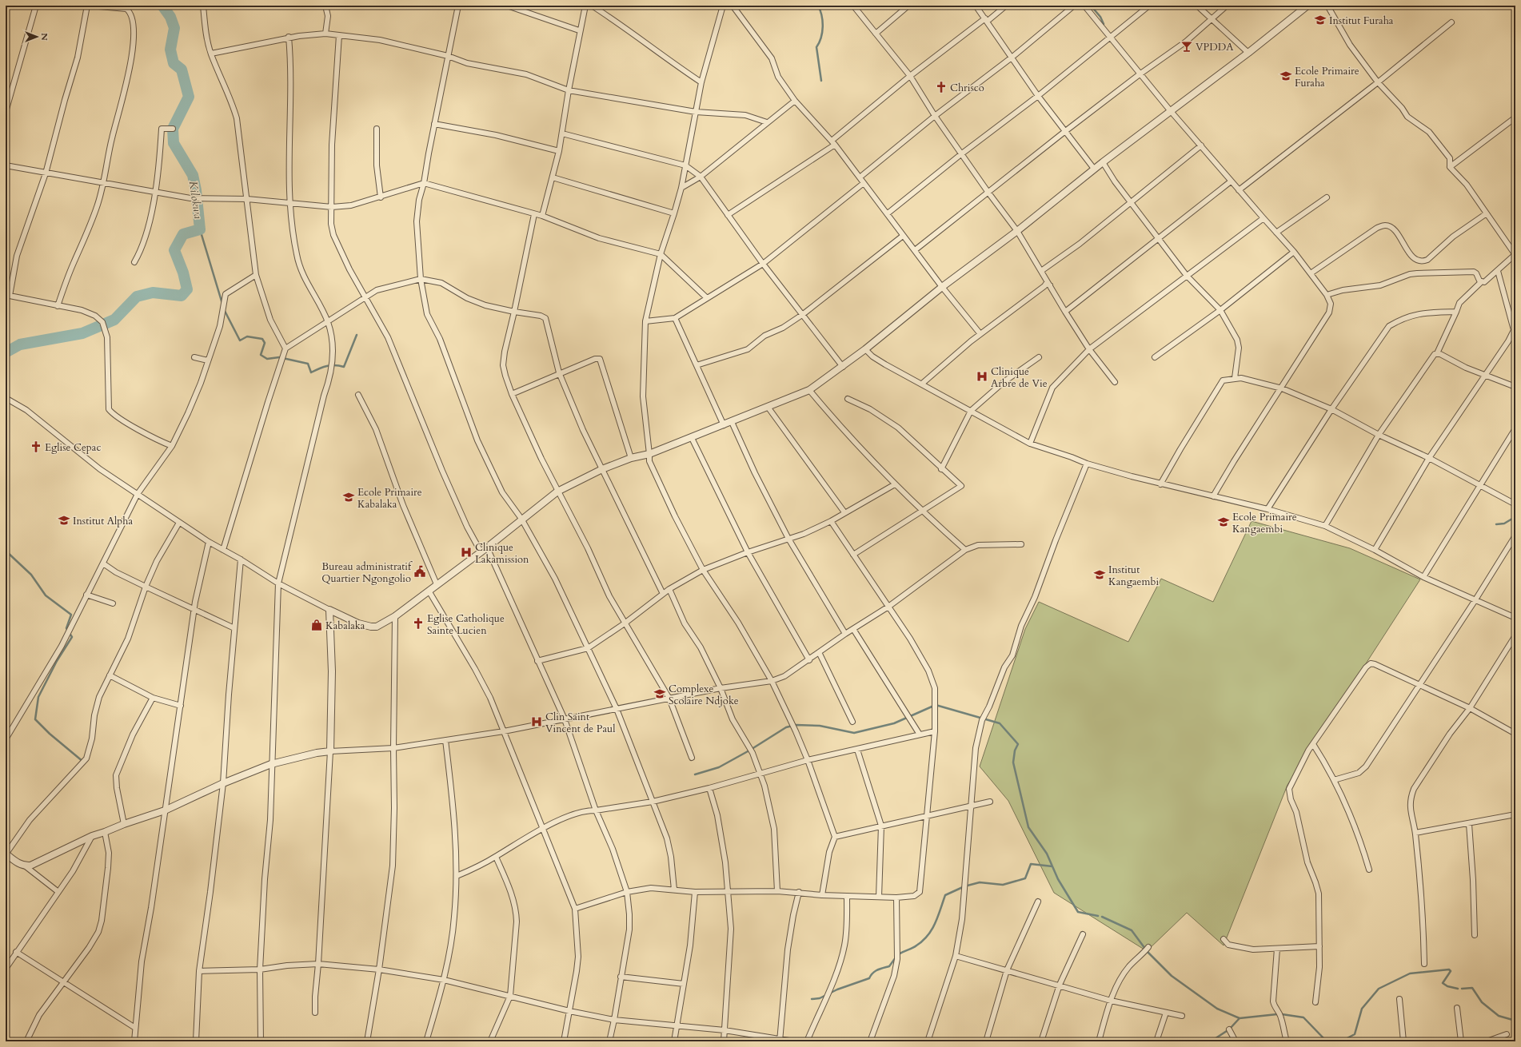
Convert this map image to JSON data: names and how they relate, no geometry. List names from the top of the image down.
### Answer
{
  "water": ["Kilokwa"],
  "places": {
    "school or university": [
      "Institut Furaha",
      "Ecole Primaire Furaha",
      "Ecole Primaire Kabalaka",
      "Institut Alpha",
      "Ecole Primaire Kangaembi",
      "Institut Kangaembi",
      "Complexe Scolaire Ndjoke"
    ],
    "bar": ["VPDDA"],
    "church": ["Chrisco", "Eglise Cepac", "Eglise Catholique Sainte Lucien"],
    "hospital": ["Clinique Arbre de Vie", "Clinique Lakamission", "Clin Saint Vincent de Paul"],
    "public building": ["Bureau administratif Quartier Ngongolio"],
    "shop": ["Kabalaka"]
  },
  "north": "right"
}
